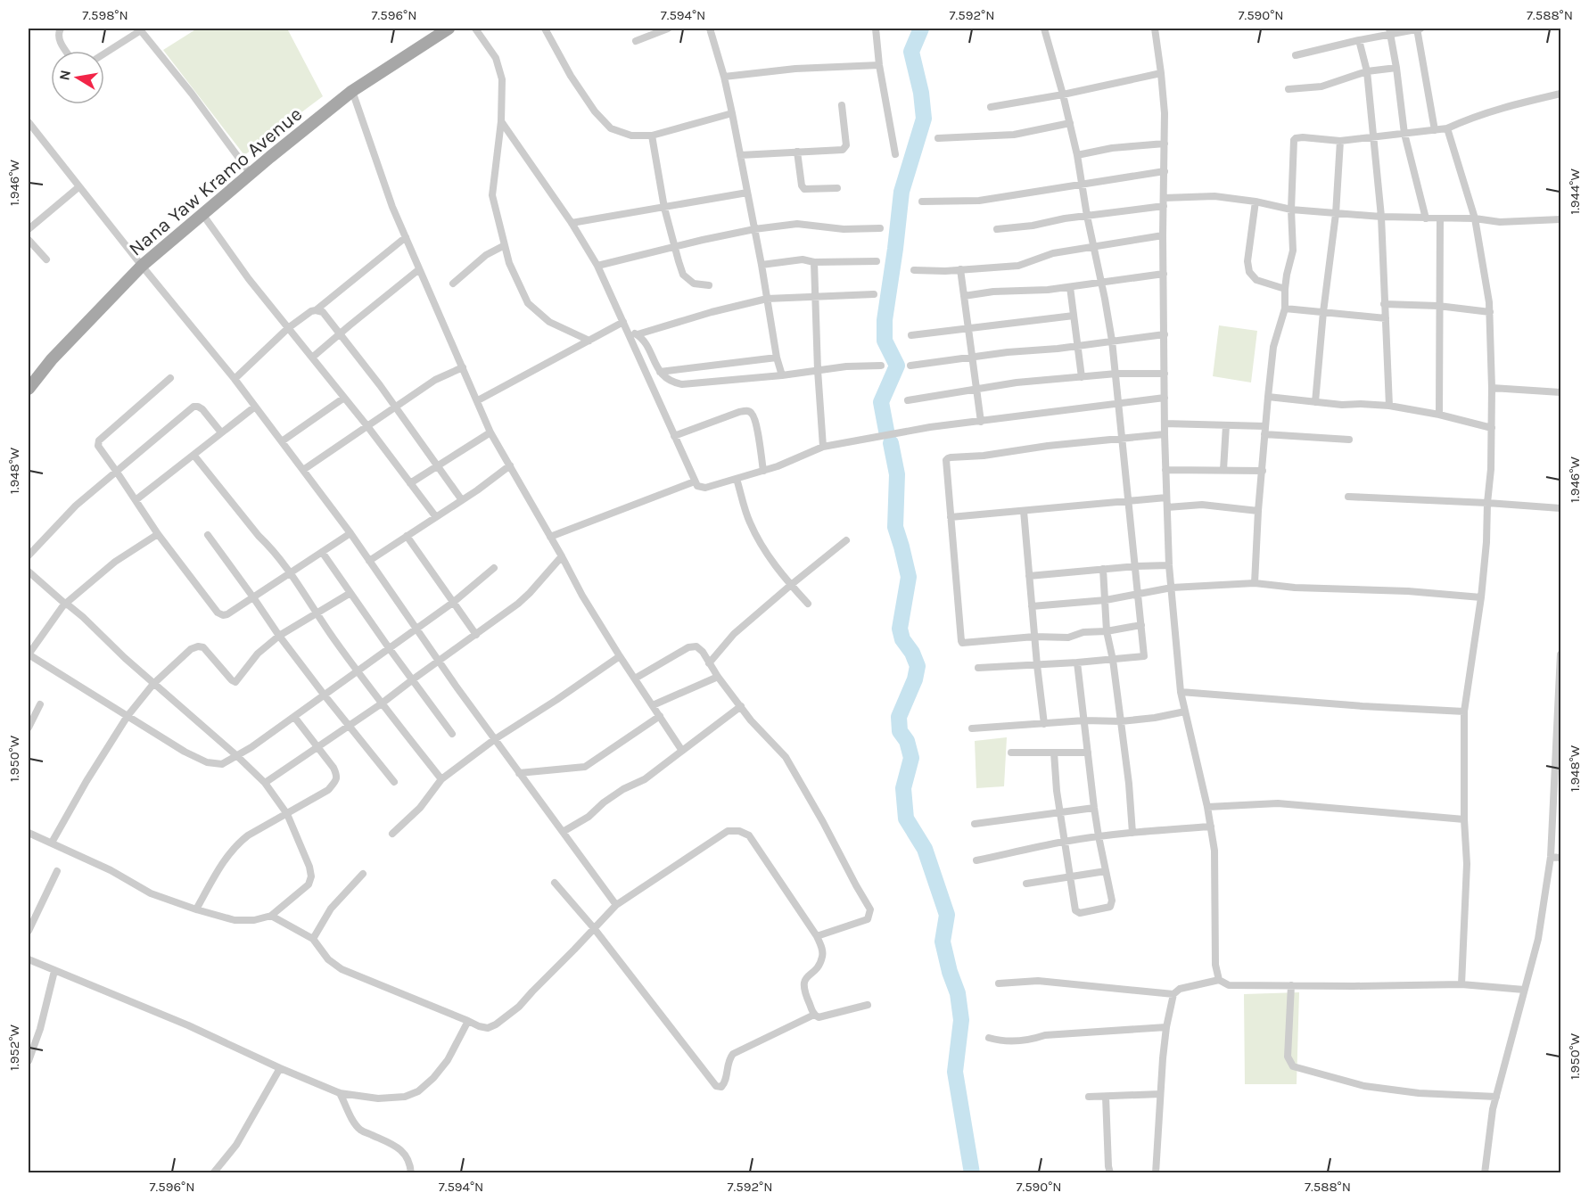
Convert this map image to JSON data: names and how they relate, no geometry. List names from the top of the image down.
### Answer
{
  "streets": {
    "main road": ["Nana Yaw Kramo Avenue"]
  },
  "north": "left",
  "coordinates": [
    "7.598°N",
    "7.596°N",
    "7.594°N",
    "7.592°N",
    "7.590°N",
    "7.588°N",
    "1.946°W",
    "1.944°W",
    "1.948°W",
    "1.950°W",
    "1.952°W"
  ]
}
